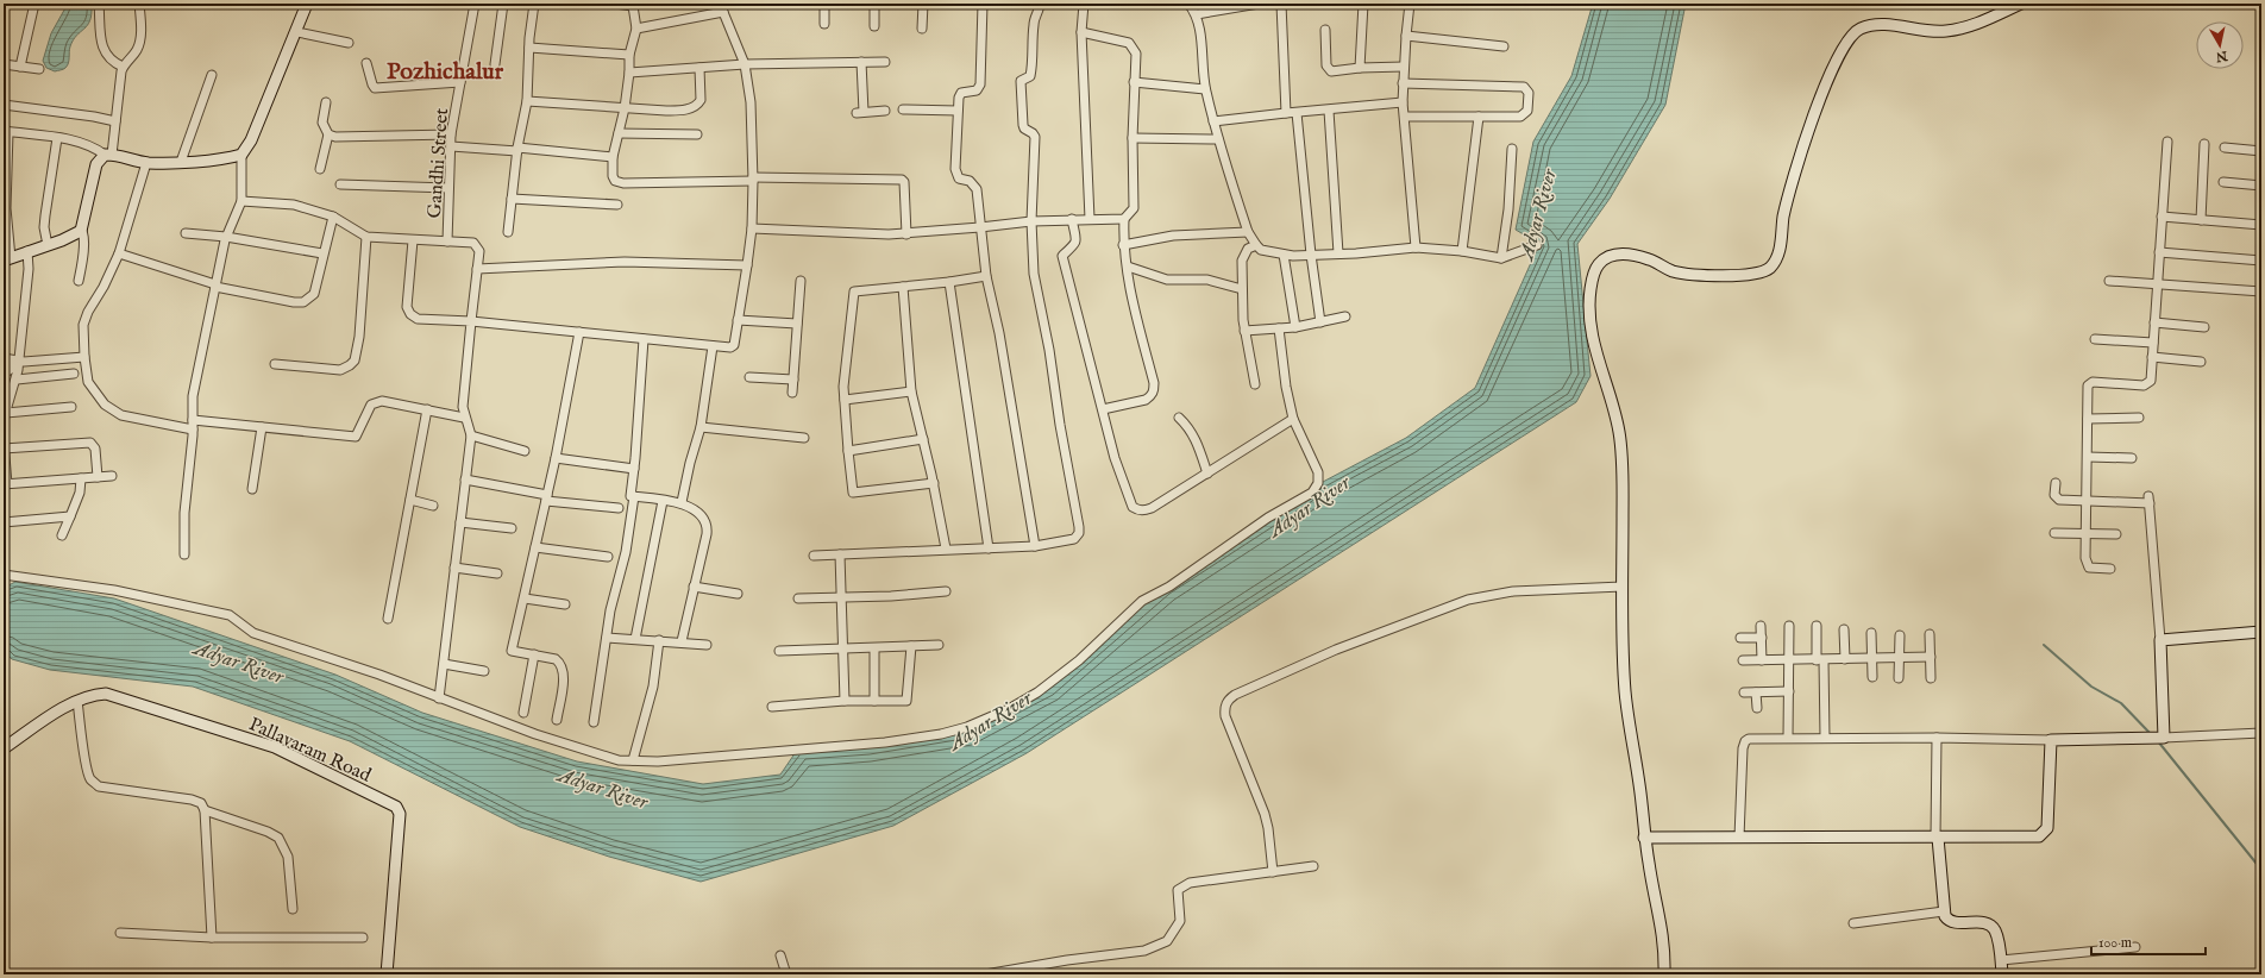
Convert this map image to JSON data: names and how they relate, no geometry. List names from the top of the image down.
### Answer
{
  "streets": {
    "street": ["Gandhi Street", "Pallavaram Road"]
  },
  "districts": ["Pozhichalur"],
  "water": ["Adyar River"],
  "scale_bar": "100 m",
  "north": "bottom"
}
